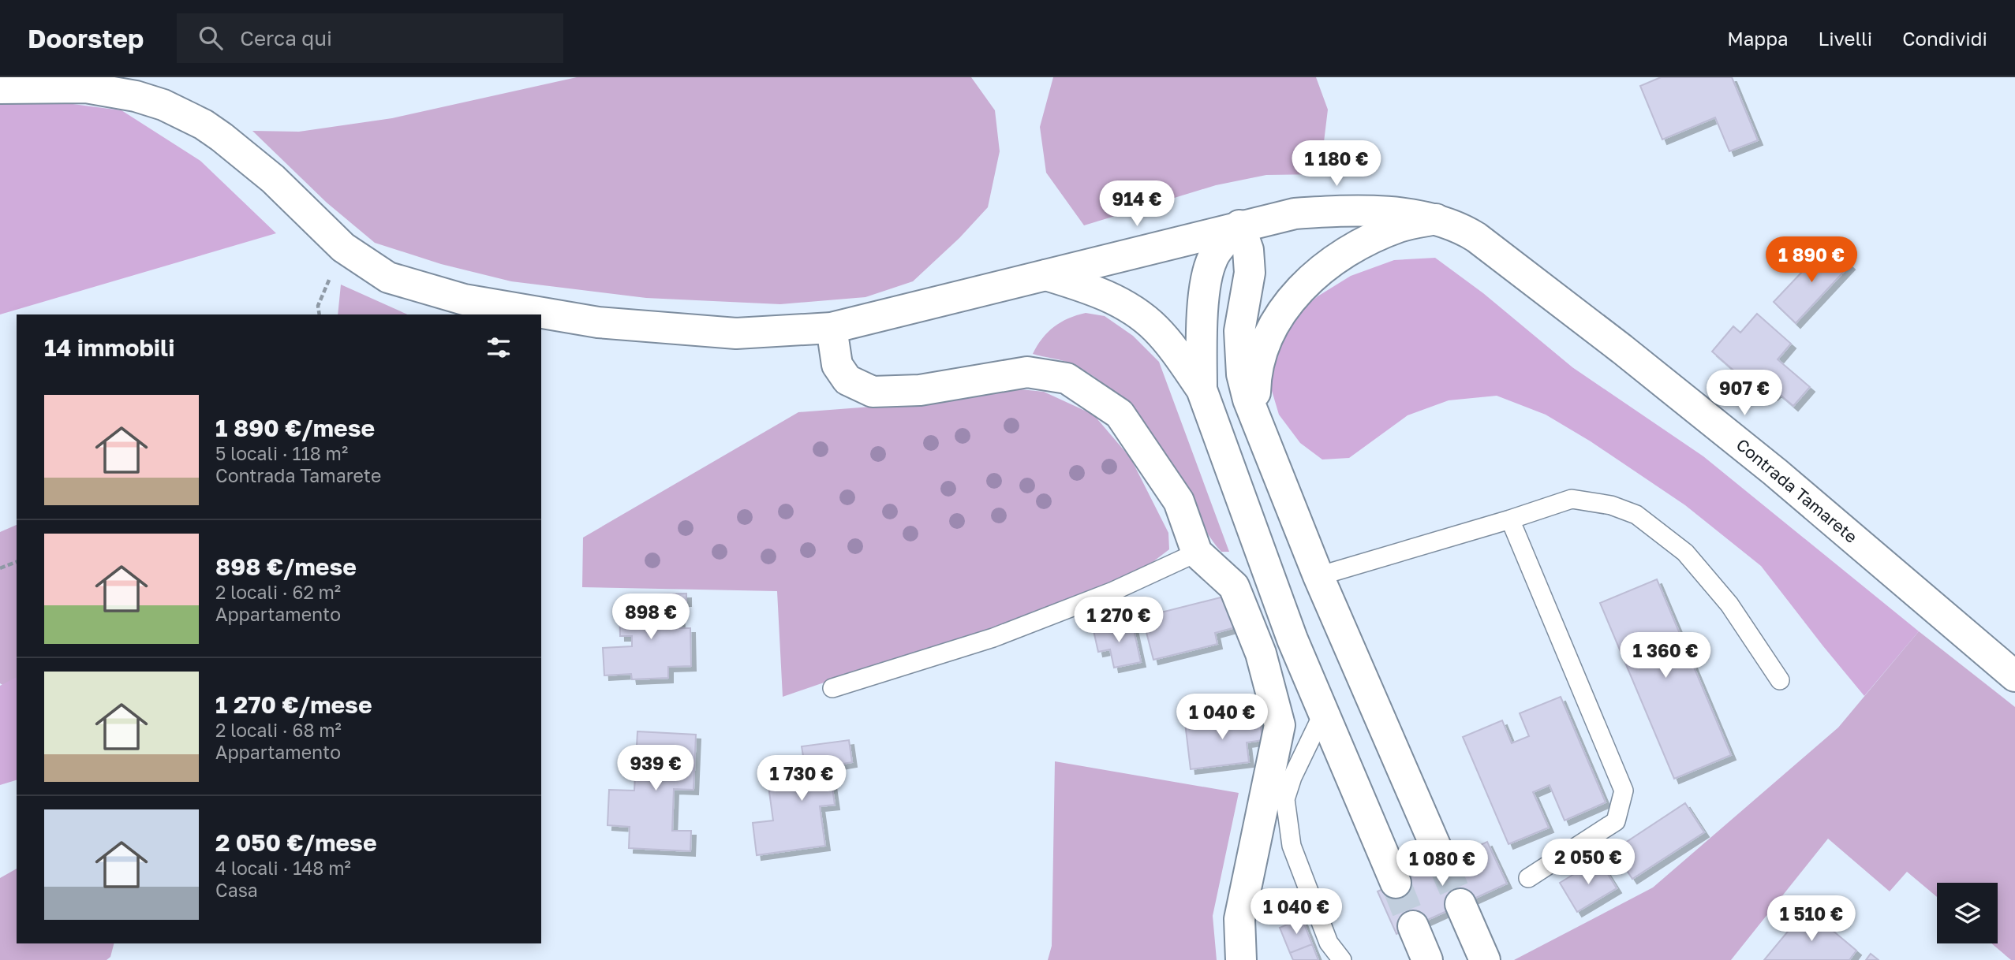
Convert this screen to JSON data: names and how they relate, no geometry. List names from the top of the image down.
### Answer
{
  "streets": {
    "main road": ["Contrada Tamarete"]
  },
  "page": {
    "header": "Doorstep",
    "search": "Cerca qui",
    "nav": ["Mappa", "Livelli", "Condividi"],
    "price": [
      "1 180 €",
      "914 €",
      "1 890 €",
      "907 €",
      "898 €",
      "1 270 €",
      "1 360 €",
      "1 040 €",
      "939 €",
      "1 730 €",
      "2 050 €",
      "1 080 €",
      "1 040 €",
      "1 510 €"
    ],
    "heading": "14 immobili",
    "list": [
      {
        "name": "1 890 €/mese",
        "note": "5 locali · 118 m² · Contrada Tamarete"
      },
      {
        "name": "898 €/mese",
        "note": "2 locali · 62 m² · Appartamento"
      },
      {
        "name": "1 270 €/mese",
        "note": "2 locali · 68 m² · Appartamento"
      },
      {
        "name": "2 050 €/mese",
        "note": "4 locali · 148 m² · Casa"
      }
    ]
  }
}
